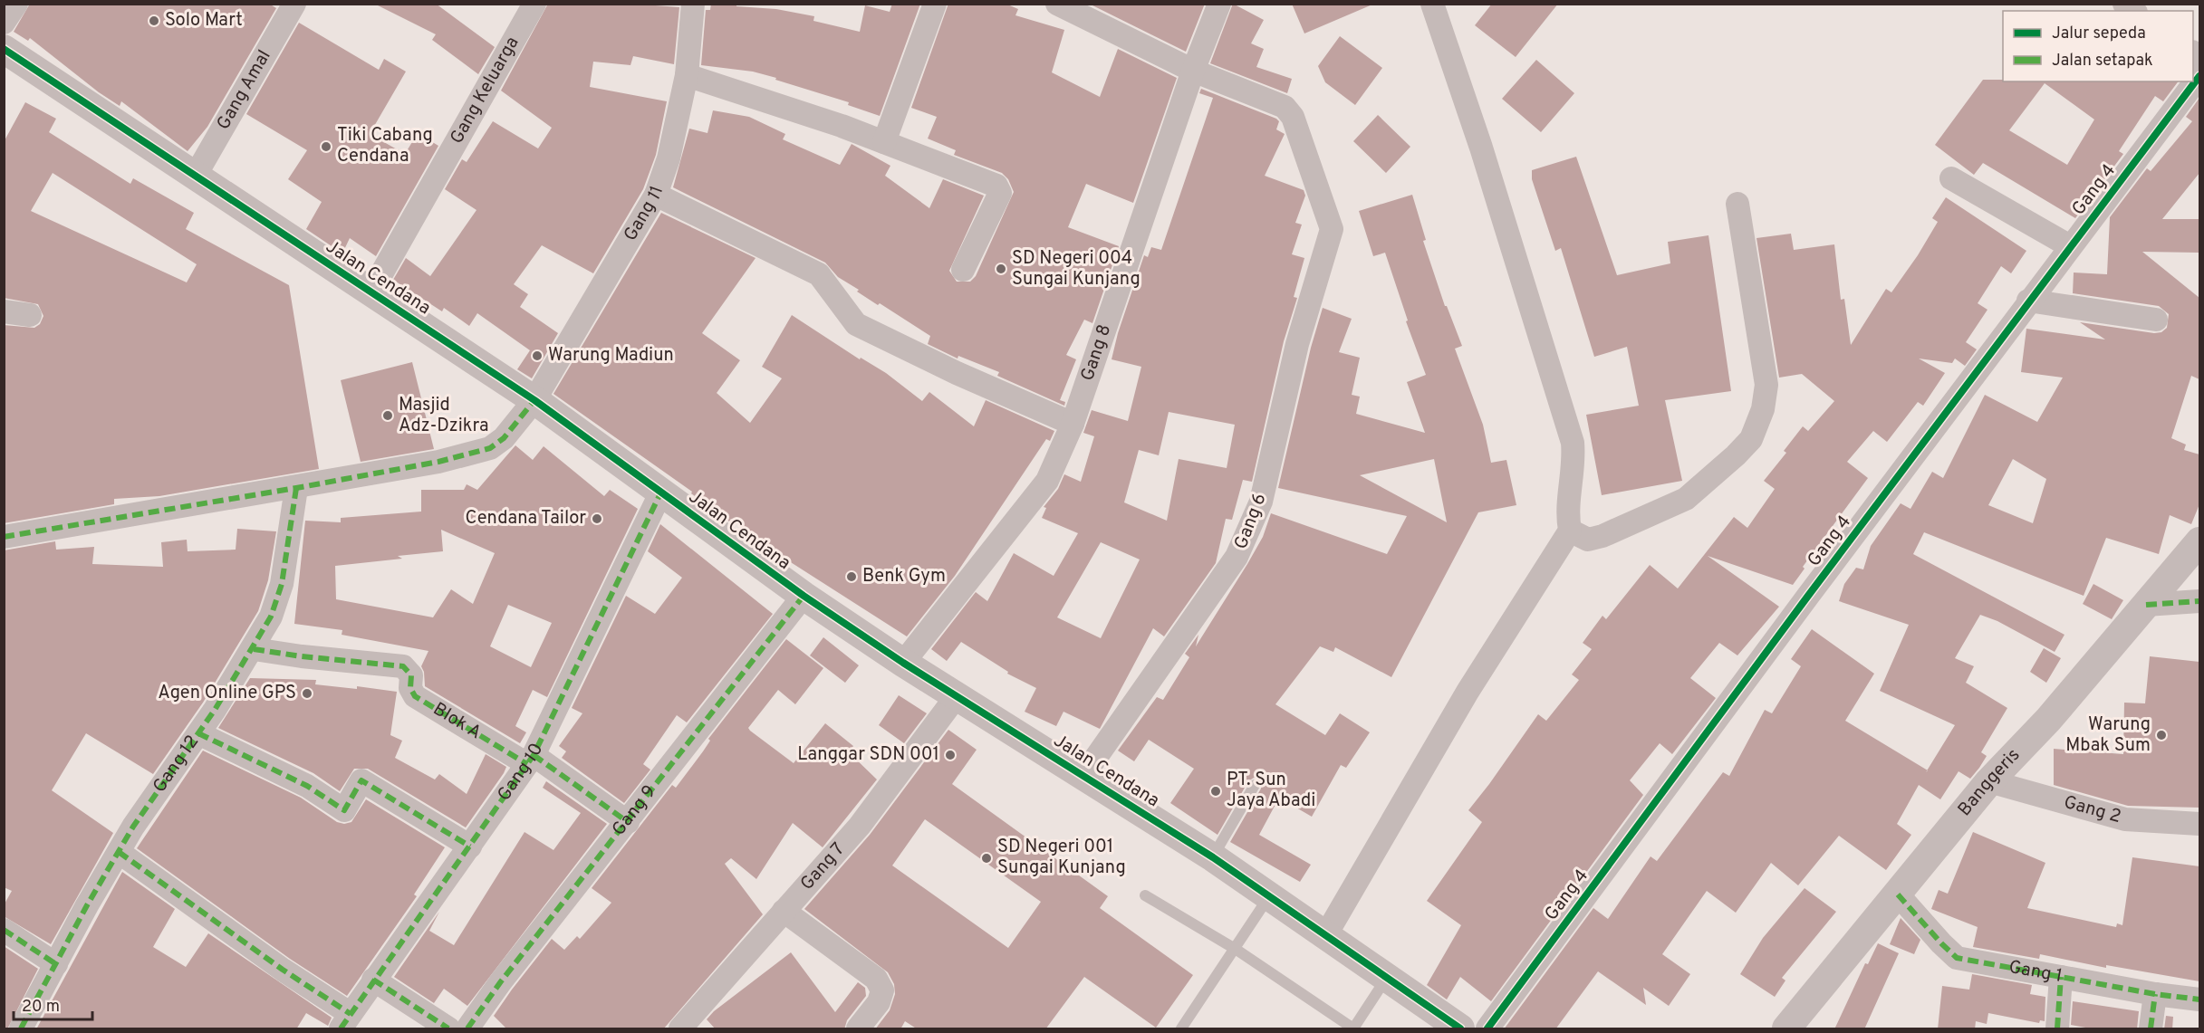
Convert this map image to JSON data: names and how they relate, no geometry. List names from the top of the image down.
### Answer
{
  "streets": {
    "street": [
      "Gang Amal",
      "Gang Keluarga",
      "Gang 4",
      "Gang 11",
      "Jalan Cendana",
      "Gang 8",
      "Gang 6",
      "Blok A",
      "Gang 12",
      "Gang 10",
      "Banggeris",
      "Gang 2",
      "Gang 9",
      "Gang 7",
      "Gang 1"
    ]
  },
  "crossings": [
    ["Gang Amal", "Jalan Cendana"],
    ["Gang Keluarga", "Jalan Cendana"],
    ["Gang 11", "Jalan Cendana"],
    ["Jalan Cendana", "Gang 8"],
    ["Jalan Cendana", "Gang 6"],
    ["Jalan Cendana", "Gang 10"],
    ["Jalan Cendana", "Gang 9"],
    ["Jalan Cendana", "Gang 7"],
    ["Gang 8", "Gang 6"],
    ["Blok A", "Gang 12"],
    ["Blok A", "Gang 10"],
    ["Blok A", "Gang 9"],
    ["Banggeris", "Gang 2"],
    ["Banggeris", "Gang 1"]
  ],
  "places": [
    "Solo Mart",
    "Tiki Cabang Cendana",
    "SD Negeri 004 Sungai Kunjang",
    "Warung Madiun",
    "Masjid Adz-Dzikra",
    "Cendana Tailor",
    "Benk Gym",
    "Agen Online GPS",
    "Warung Mbak Sum",
    "Langgar SDN 001",
    "PT. Sun Jaya Abadi",
    "SD Negeri 001 Sungai Kunjang"
  ],
  "legend": ["Jalur sepeda", "Jalan setapak"],
  "scale_bar": "20 m"
}
